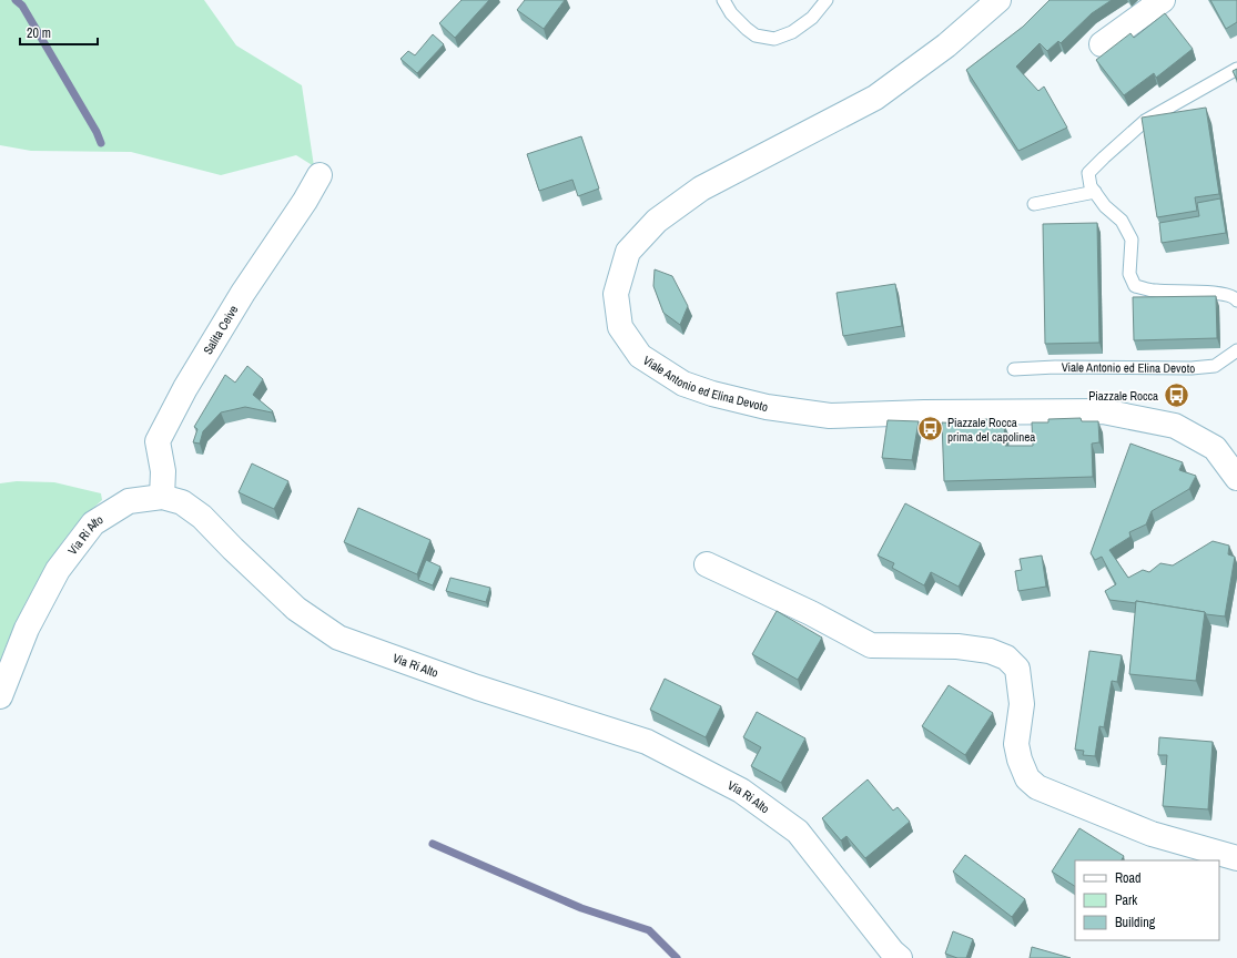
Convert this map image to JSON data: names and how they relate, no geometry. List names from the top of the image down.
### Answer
{
  "streets": {
    "street": ["Salita Ceive", "Viale Antonio ed Elina Devoto", "Via Ri Alto"]
  },
  "crossings": [
    ["Salita Ceive", "Via Ri Alto"]
  ],
  "places": {
    "bus stop": ["Piazzale Rocca", "Piazzale Rocca prima del capolinea"]
  },
  "legend": ["Road", "Park", "Building"],
  "scale_bar": "20 m"
}
